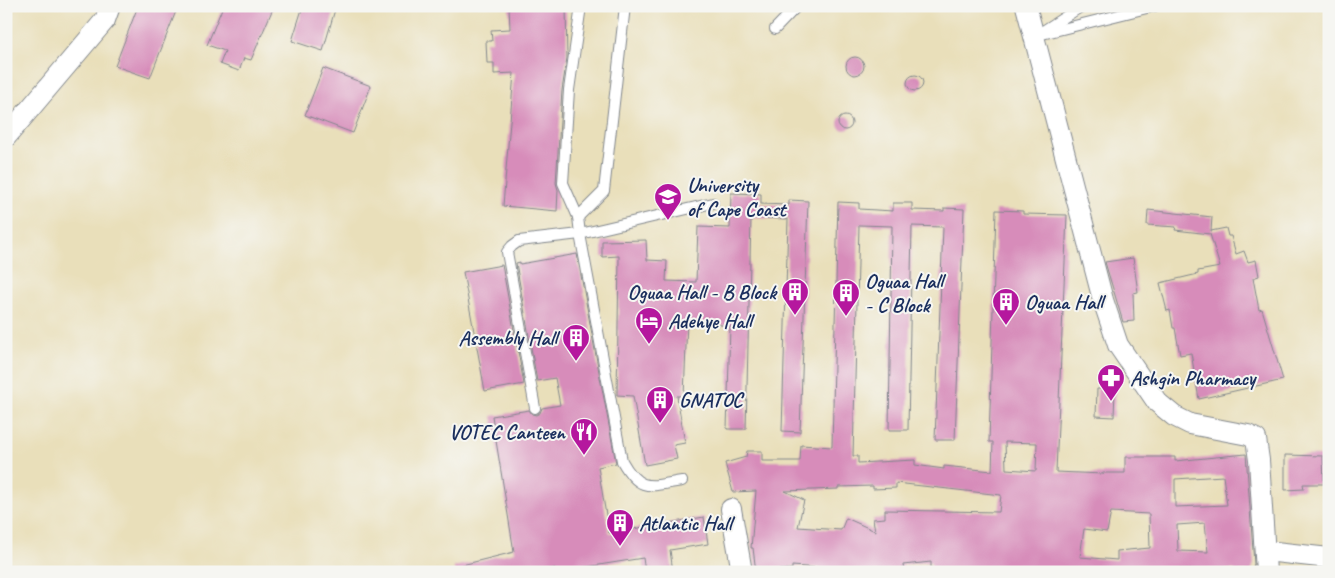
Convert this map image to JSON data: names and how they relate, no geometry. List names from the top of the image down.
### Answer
{
  "places": {
    "school or university": ["University of Cape Coast"],
    "building": [
      "Oguaa Hall - B Block",
      "Oguaa Hall - C Block",
      "Oguaa Hall",
      "Assembly Hall",
      "GNATOC",
      "Atlantic Hall"
    ],
    "hotel": ["Adehye Hall"],
    "pharmacy": ["Ashgin Pharmacy"],
    "restaurant": ["VOTEC Canteen"]
  }
}
